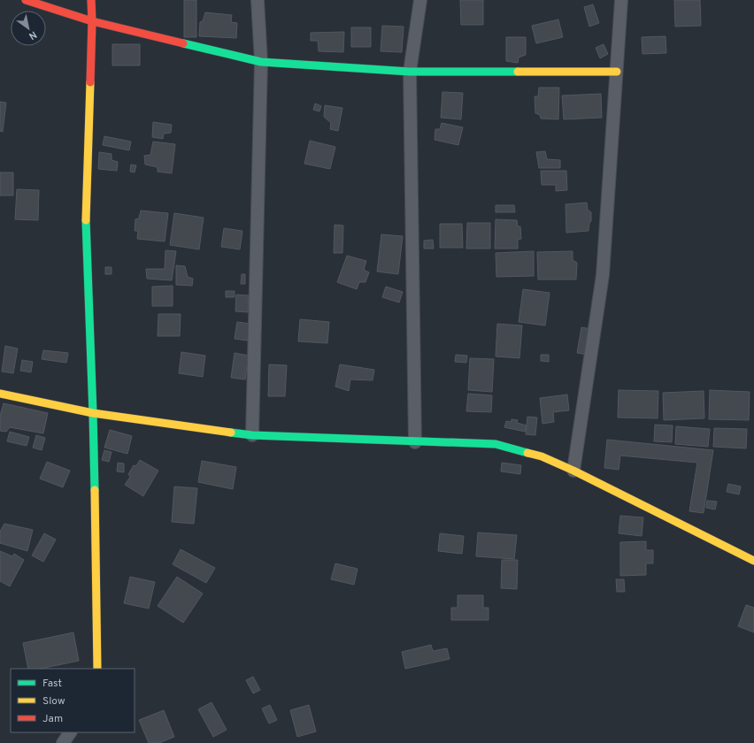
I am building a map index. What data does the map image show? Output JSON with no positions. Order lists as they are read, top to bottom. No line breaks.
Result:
{"legend":["Fast","Slow","Jam"],"north":"bottom right"}
